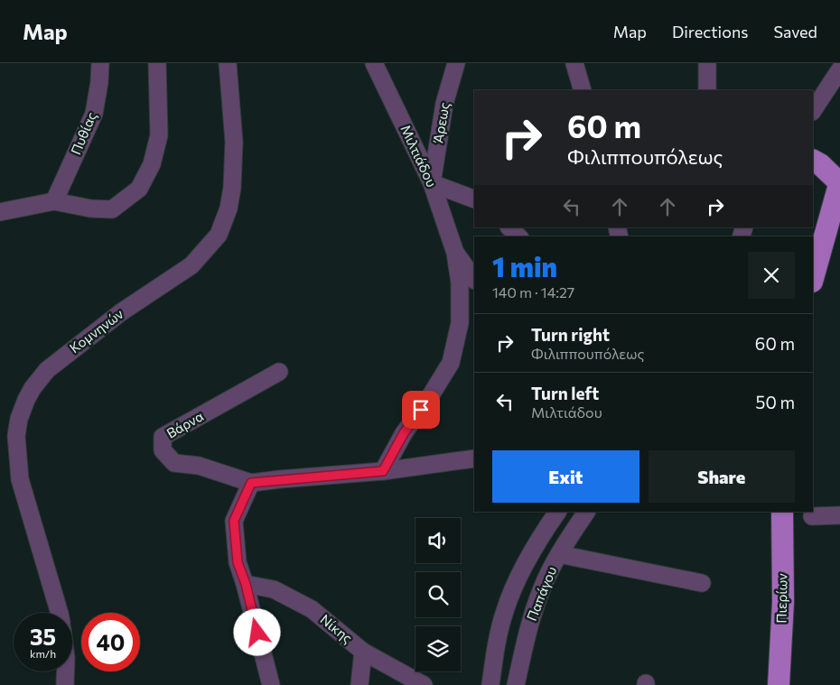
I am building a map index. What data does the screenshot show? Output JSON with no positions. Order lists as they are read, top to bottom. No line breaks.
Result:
{"streets":{"main road":["Πιερίων"],"street":["Άρεως","Πυθίας","Μιλτιάδου","Κομνηνών","Βάρνα","Παπάγου","Νίκης"]},"crossings":[["Άρεως","Μιλτιάδου"]],"page":{"header":"Map","nav":["Map","Directions","Saved"],"turn":["60 m","Φιλιππουπόλεως"],"heading":["1 min","140 m · 14:27"],"list":[{"name":"Turn right","note":"Φιλιππουπόλεως","value":"60 m"},{"name":"Turn left","note":"Μιλτιάδου","value":"50 m"}],"buttons":["Exit","Share"],"speed":"35 km/h","limit":"40"}}
